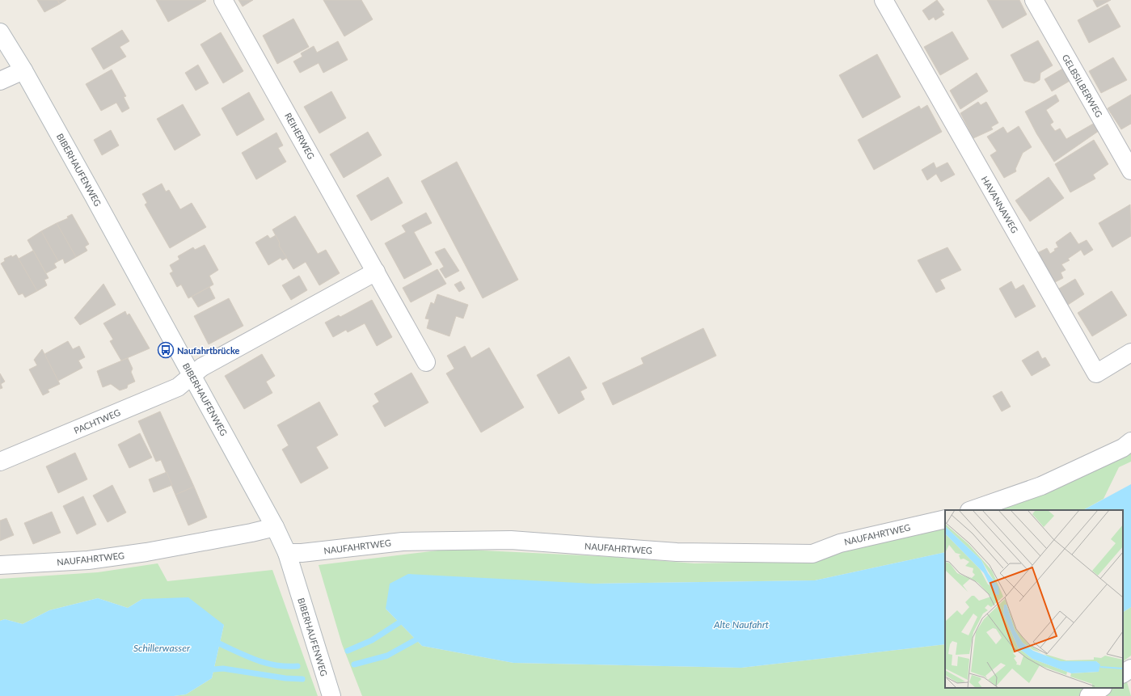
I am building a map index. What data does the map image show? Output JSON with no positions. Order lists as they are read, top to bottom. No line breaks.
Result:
{"streets":{"street":["GELBSILBERWEG","REIHERWEG","BIBERHAUFENWEG","HAVANNAWEG","PACHTWEG","NAUFAHRTWEG"]},"crossings":[["BIBERHAUFENWEG","PACHTWEG"],["BIBERHAUFENWEG","NAUFAHRTWEG"]],"water":["Alte Naufahrt","Schillerwasser"],"places":{"bus stop":["Naufahrtbrücke"]}}
